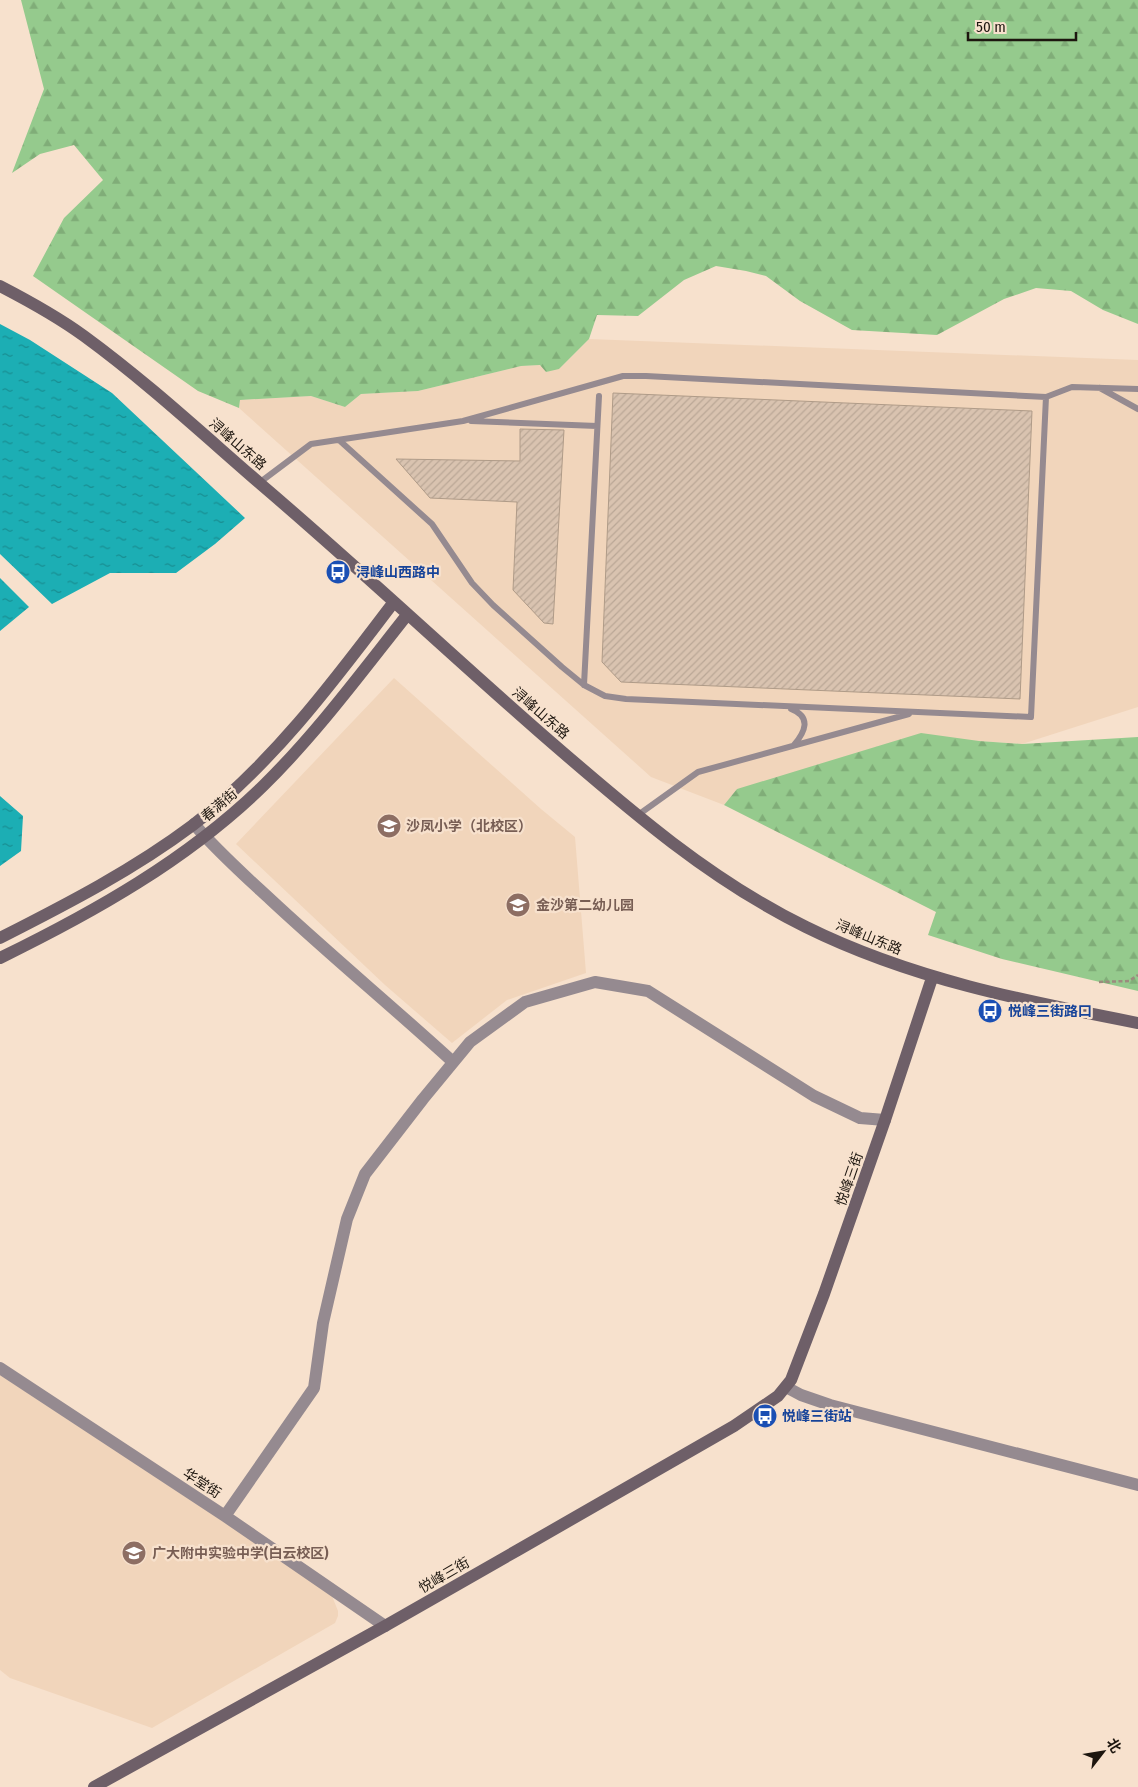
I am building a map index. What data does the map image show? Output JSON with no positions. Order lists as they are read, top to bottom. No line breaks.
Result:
{"streets":{"street":["浔峰山东路","春满街","悦峰三街","华堂街"]},"crossings":[["浔峰山东路","春满街"],["浔峰山东路","悦峰三街"],["悦峰三街","华堂街"]],"places":{"bus stop":["浔峰山西路中","悦峰三街路口","悦峰三街站"],"school or university":["沙凤小学（北校区）","金沙第二幼儿园","广大附中实验中学(白云校区)"]},"scale_bar":"50 m","north":"top right"}
